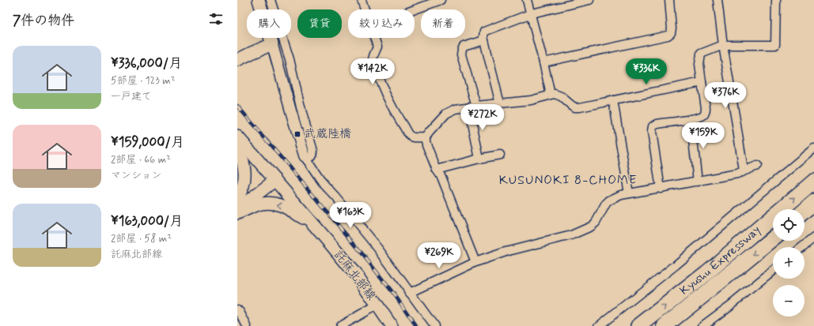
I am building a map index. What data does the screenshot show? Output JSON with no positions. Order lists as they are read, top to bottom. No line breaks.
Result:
{"streets":{"highway":["Kyushu Expressway"],"main road":["託麻北部線"]},"districts":["KUSUNOKI 8-CHOME"],"places":{"transit":["武蔵陸橋"]},"page":{"heading":"7件の物件","chip":["購入","賃貸","絞り込み","新着"],"list":[{"name":"¥336,000/月","note":"5部屋 · 123 m² · 一戸建て"},{"name":"¥159,000/月","note":"2部屋 · 66 m² · マンション"},{"name":"¥163,000/月","note":"2部屋 · 58 m² · 託麻北部線"}],"price":["¥142K","¥336K","¥376K","¥272K","¥159K","¥163K","¥269K"],"map_buttons":["+","−"]}}
